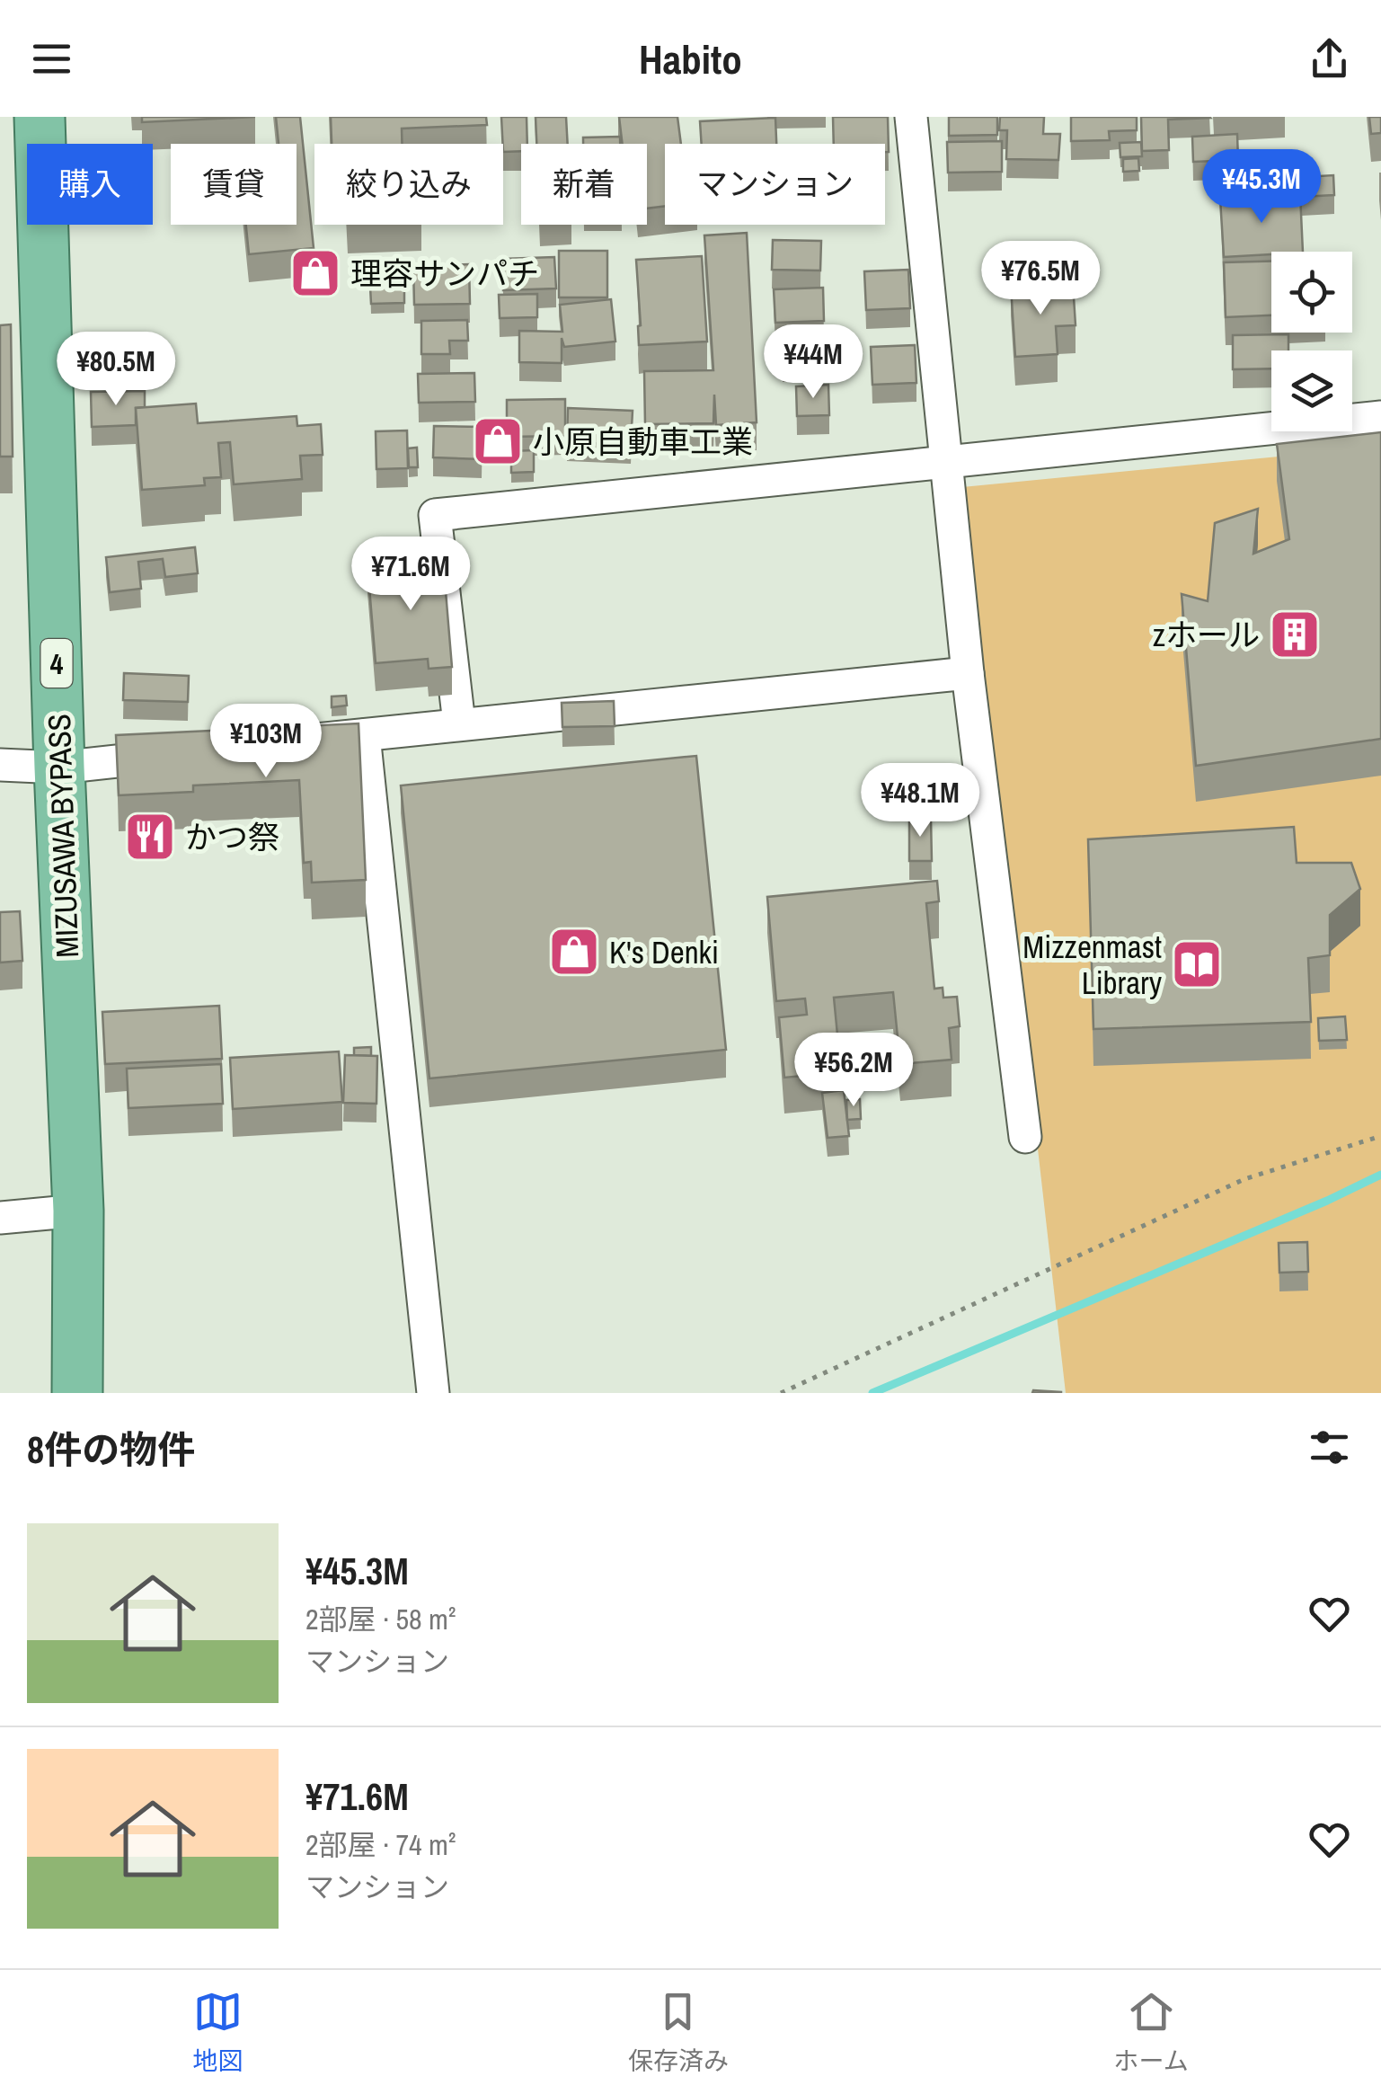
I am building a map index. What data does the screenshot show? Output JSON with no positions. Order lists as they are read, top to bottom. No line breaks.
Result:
{"streets":{"highway":["4","MIZUSAWA BYPASS"]},"places":{"shop":["理容サンパチ","小原自動車工業","K's Denki"],"building":["zホール"],"restaurant":["かつ祭"],"library":["Mizzenmast Library"]},"page":{"header":"Habito","chip":["購入","賃貸","絞り込み","新着","マンション"],"price":["¥45.3M","¥76.5M","¥44M","¥80.5M","¥71.6M","¥103M","¥48.1M","¥56.2M"],"heading":"8件の物件","list":[{"name":"¥45.3M","note":"2部屋 · 58 m² · マンション"},{"name":"¥71.6M","note":"2部屋 · 74 m² · マンション"}],"tabs":["地図","保存済み","ホーム"]}}
